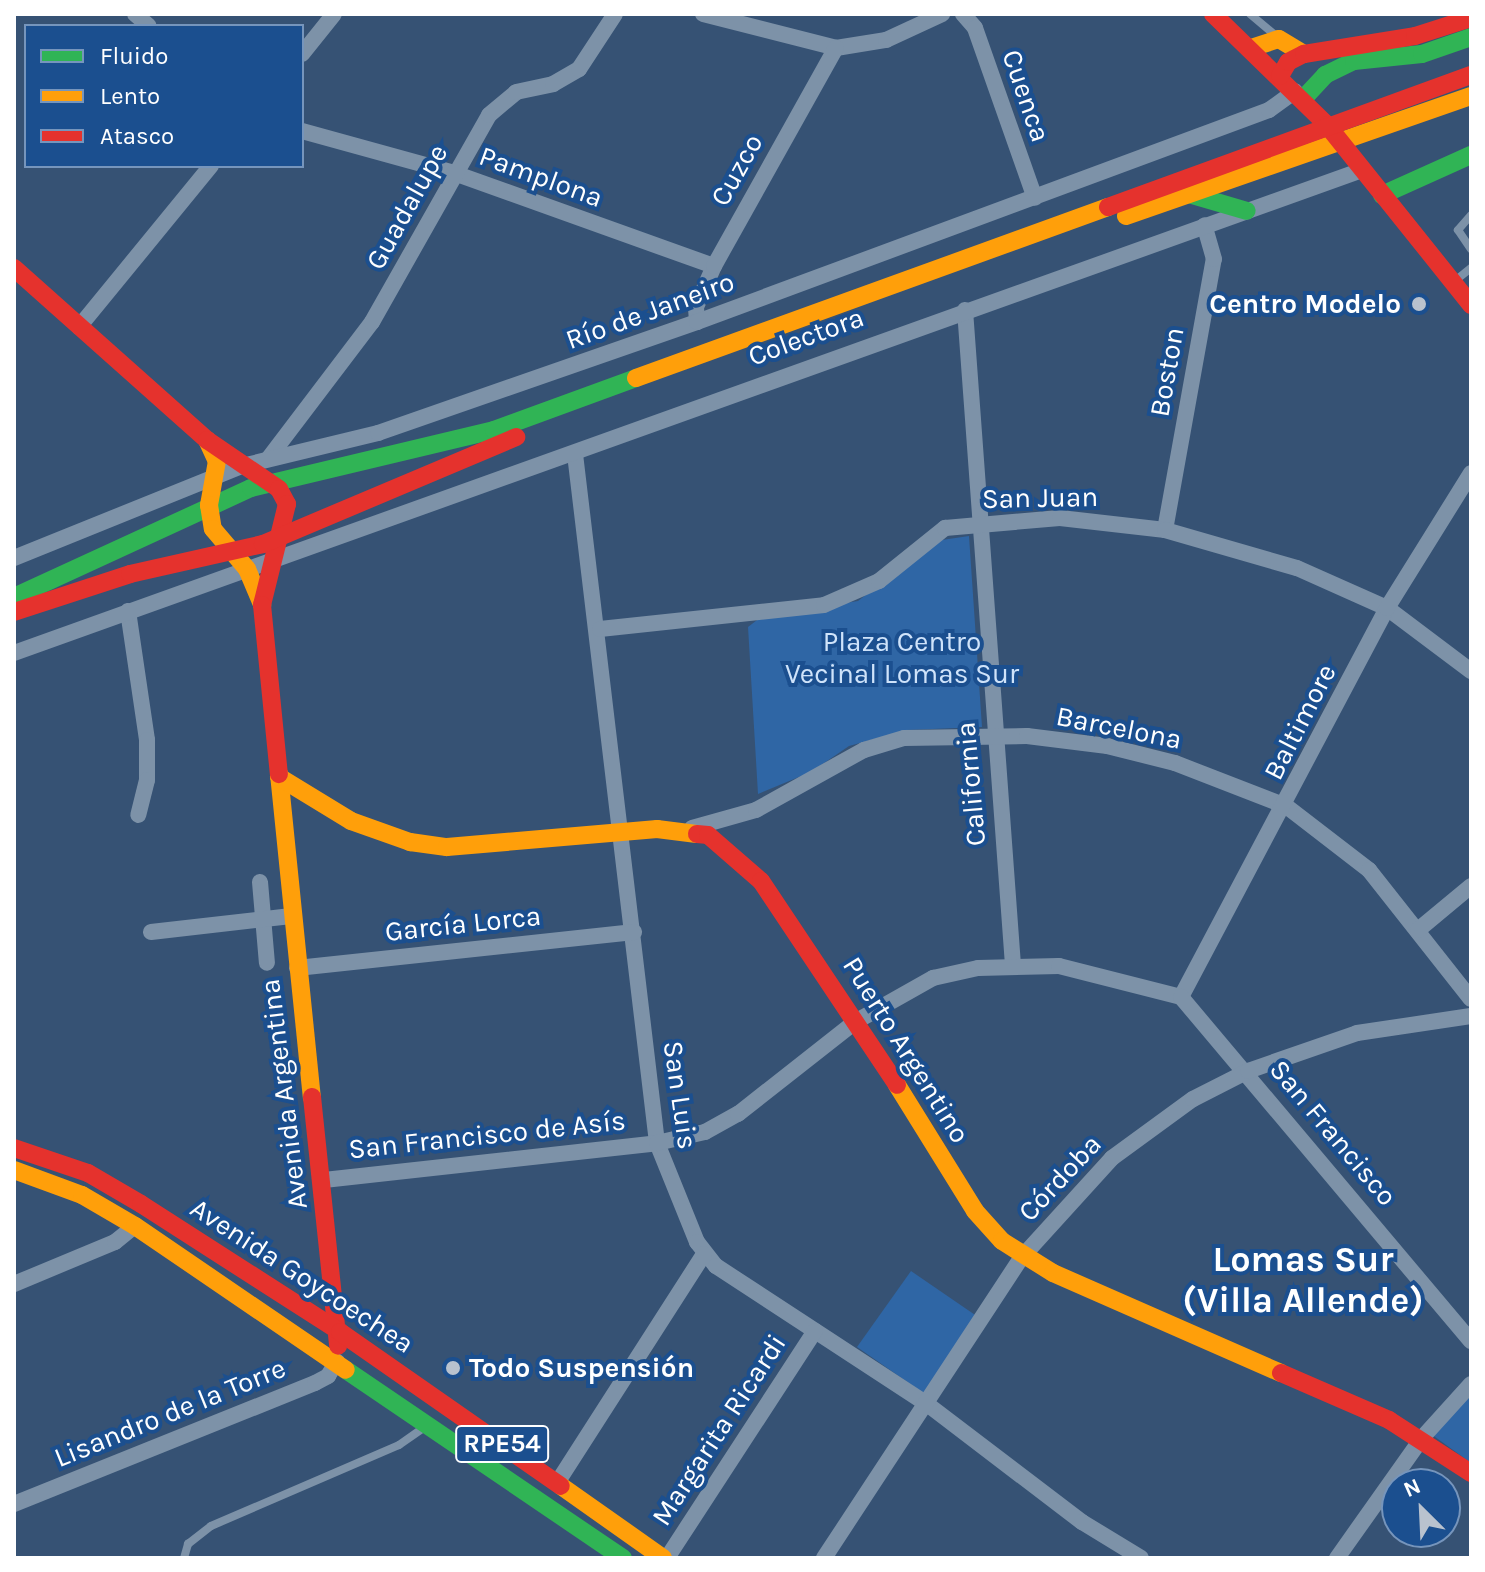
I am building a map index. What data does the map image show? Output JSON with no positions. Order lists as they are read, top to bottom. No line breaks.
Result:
{"streets":{"main road":["Puerto Argentino","Avenida Argentina","Avenida Goycoechea","RPE54"],"street":["Cuenca","Cuzco","Pamplona","Guadalupe","Río de Janeiro","Colectora","Boston","San Juan","Baltimore","Barcelona","California","García Lorca","San Luis","San Francisco","San Francisco de Asís","Córdoba","Lisandro de la Torre","Margarita Ricardi"]},"crossings":[["Cuenca","Río de Janeiro"],["Cuzco","Pamplona"],["Cuzco","Río de Janeiro"],["Pamplona","Guadalupe"],["Guadalupe","Río de Janeiro"],["Colectora","Boston"],["Colectora","California"],["Colectora","Avenida Argentina"],["Colectora","San Luis"],["Boston","San Juan"],["San Juan","Baltimore"],["San Juan","California"],["San Juan","San Luis"],["Baltimore","Barcelona"],["Baltimore","San Francisco"],["Barcelona","California"],["Barcelona","Puerto Argentino"],["García Lorca","Avenida Argentina"],["García Lorca","San Luis"],["Puerto Argentino","Avenida Argentina"],["Puerto Argentino","San Luis"],["Puerto Argentino","Córdoba"],["Avenida Argentina","San Francisco de Asís"],["Avenida Argentina","Avenida Goycoechea"],["Avenida Argentina","Lisandro de la Torre"],["San Luis","San Francisco de Asís"],["San Francisco","Córdoba"],["Avenida Goycoechea","Lisandro de la Torre"],["Avenida Goycoechea","Margarita Ricardi"]],"districts":["Lomas Sur (Villa Allende)"],"parks":["Plaza Centro Vecinal Lomas Sur"],"places":["Centro Modelo","Todo Suspensión"],"legend":["Fluido","Lento","Atasco"],"north":"top left"}
